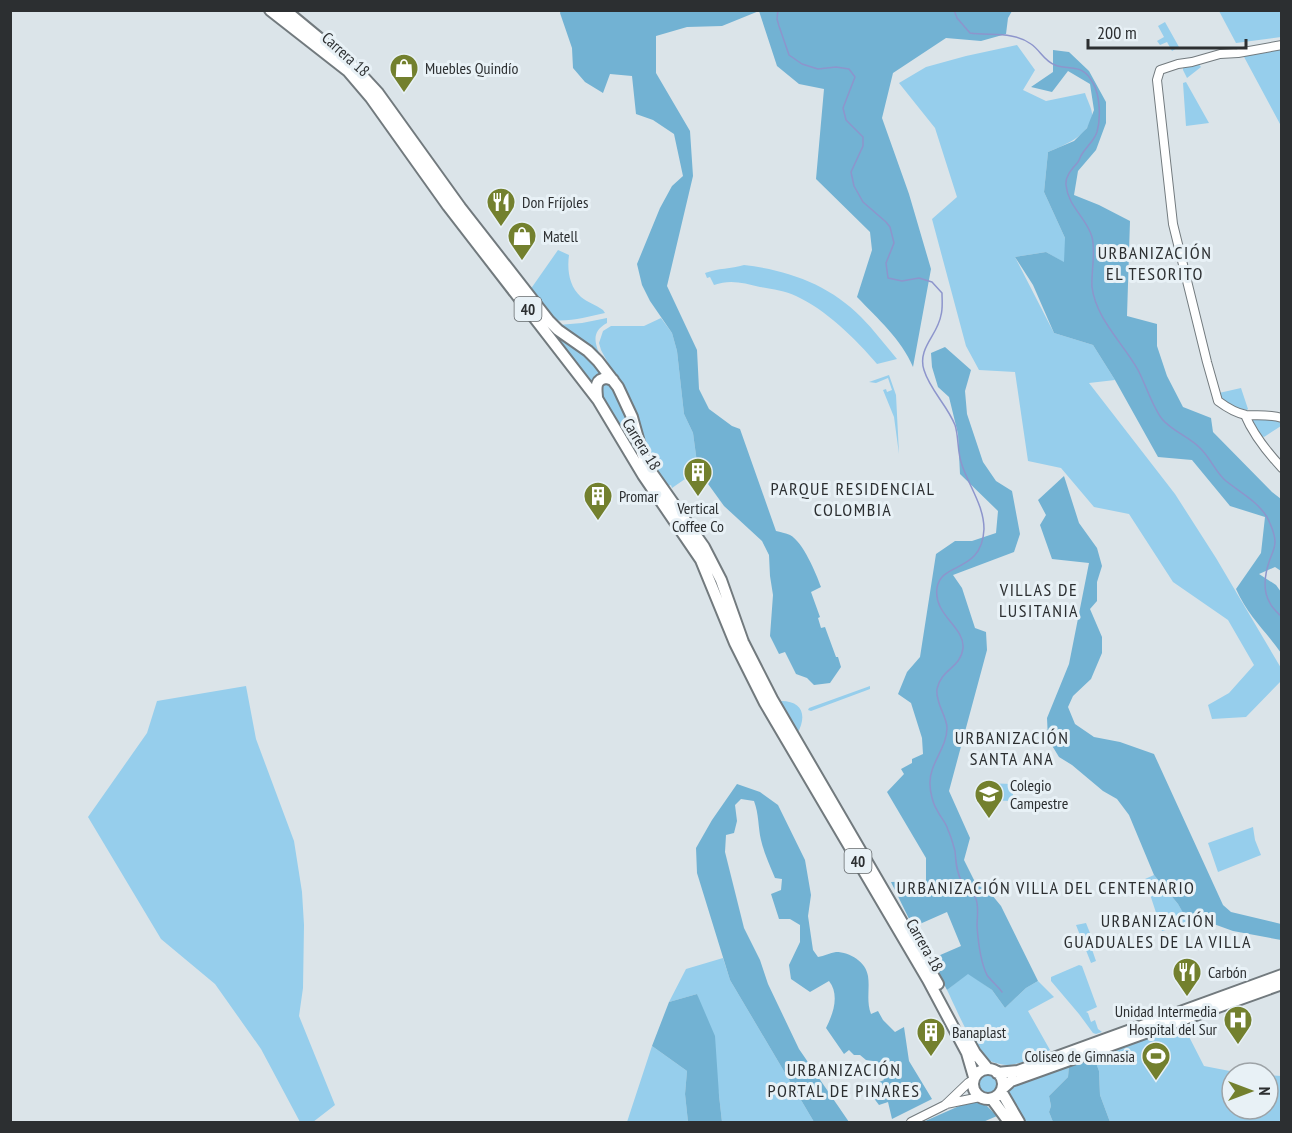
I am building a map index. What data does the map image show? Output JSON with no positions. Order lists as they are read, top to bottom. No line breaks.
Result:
{"streets":{"main road":["Carrera 18","40"]},"crossings":[["Carrera 18","40"]],"districts":["URBANIZACIÓN EL TESORITO","PARQUE RESIDENCIAL COLOMBIA","VILLAS DE LUSITANIA","URBANIZACIÓN SANTA ANA","URBANIZACIÓN VILLA DEL CENTENARIO","URBANIZACIÓN GUADUALES DE LA VILLA","URBANIZACIÓN PORTAL DE PINARES"],"places":{"shop":["Muebles Quindío","Matell"],"restaurant":["Don Fríjoles","Carbón"],"building":["Vertical Coffee Co","Promar","Banaplast"],"school or university":["Colegio Campestre"],"hospital":["Unidad Intermedia Hospital del Sur"],"sports":["Coliseo de Gimnasia"]},"scale_bar":"200 m","north":"right"}
